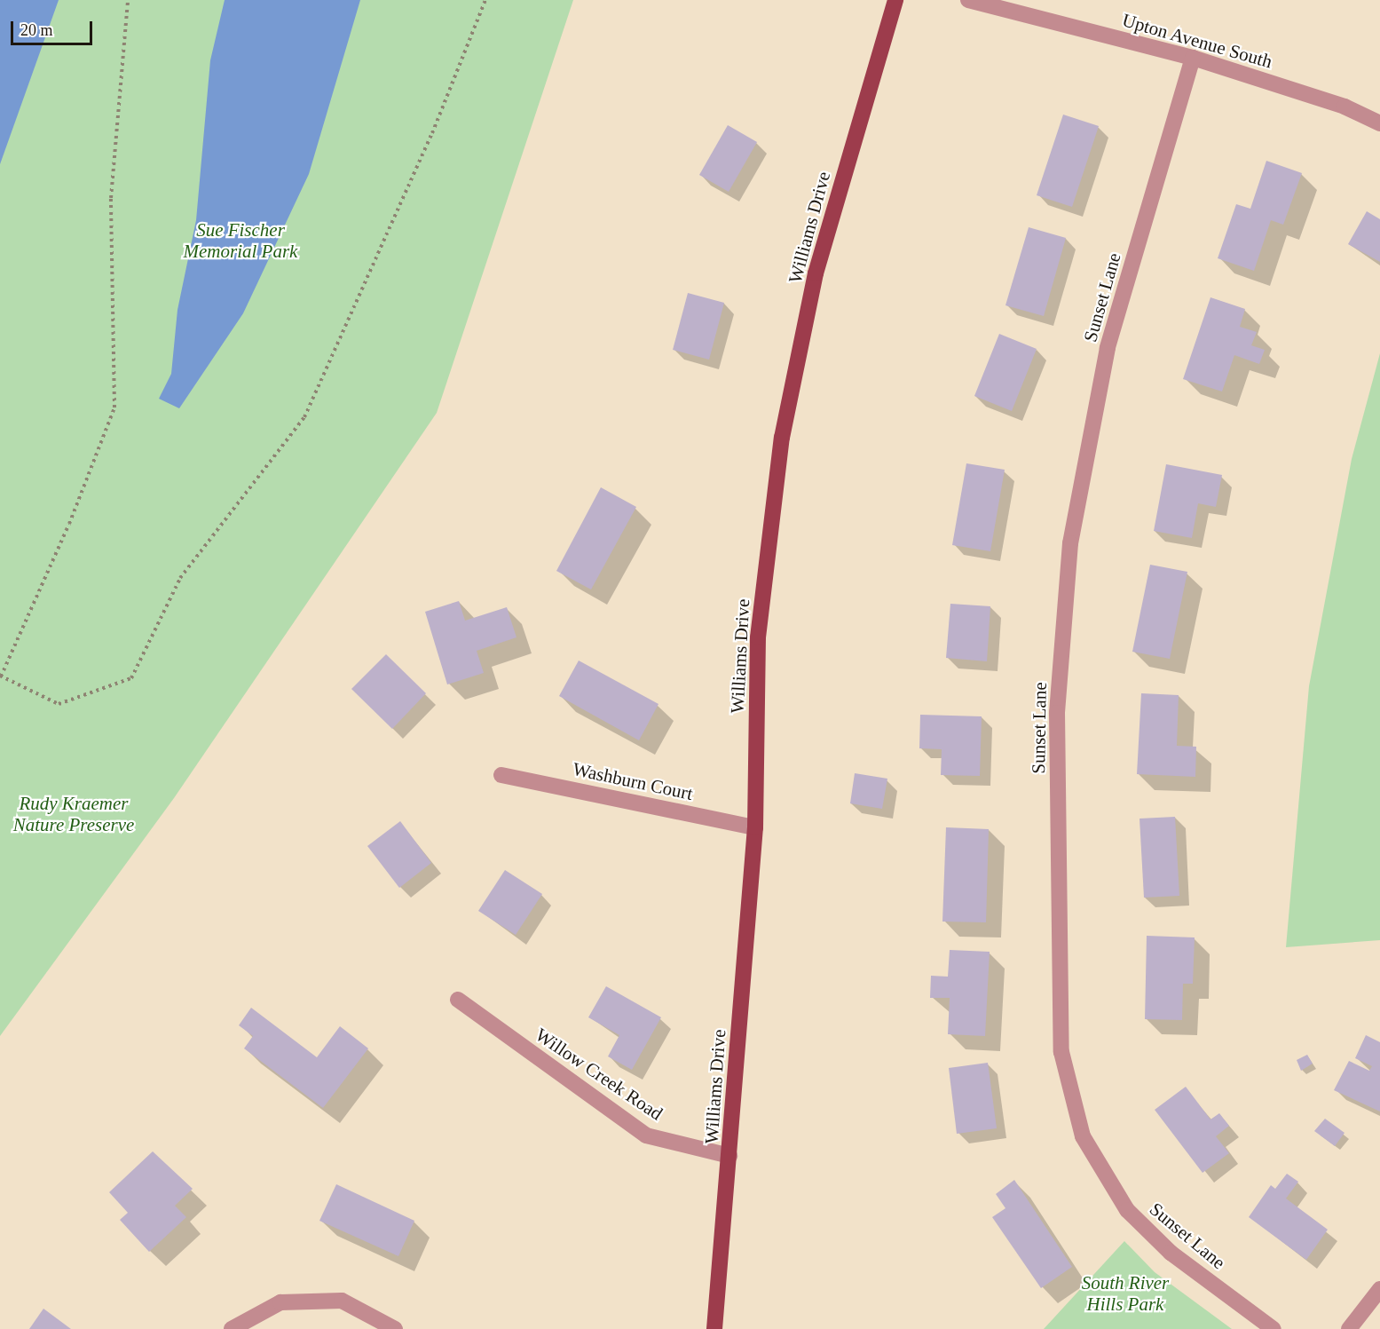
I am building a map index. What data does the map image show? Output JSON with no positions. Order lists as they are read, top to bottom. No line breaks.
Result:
{"streets":{"main road":["Williams Drive"],"street":["Upton Avenue South","Sunset Lane","Washburn Court","Willow Creek Road"]},"crossings":[["Upton Avenue South","Sunset Lane"],["Williams Drive","Washburn Court"],["Williams Drive","Willow Creek Road"]],"parks":["Sue Fischer Memorial Park","Rudy Kraemer Nature Preserve","South River Hills Park"],"scale_bar":"20 m"}
